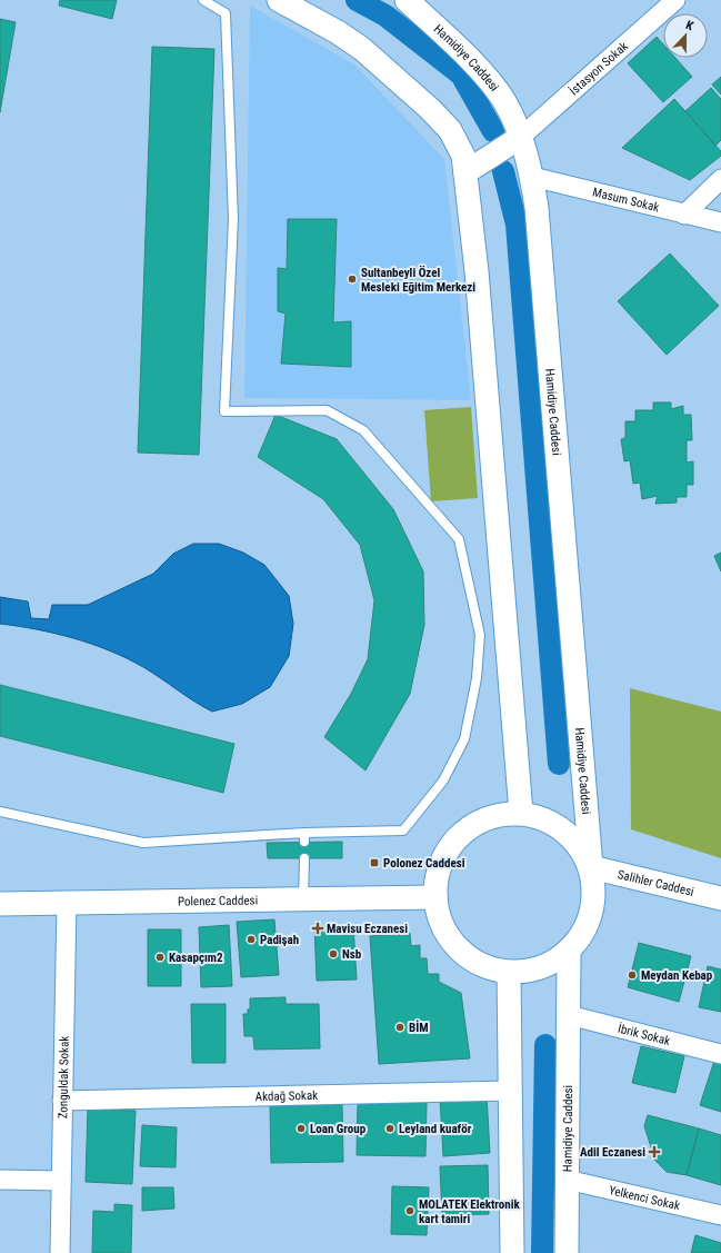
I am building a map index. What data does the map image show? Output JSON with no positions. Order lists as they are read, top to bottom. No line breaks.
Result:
{"streets":{"street":["Hamidiye Caddesi","İstasyon Sokak","Masum Sokak","Salihler Caddesi","Polenez Caddesi","İbrik Sokak","Zonguldak Sokak","Akdağ Sokak","Yelkenci Sokak"]},"crossings":[["Hamidiye Caddesi","İstasyon Sokak"],["Hamidiye Caddesi","Masum Sokak"],["Hamidiye Caddesi","Salihler Caddesi"],["Hamidiye Caddesi","İbrik Sokak"],["Hamidiye Caddesi","Yelkenci Sokak"],["Polenez Caddesi","Zonguldak Sokak"],["Zonguldak Sokak","Akdağ Sokak"]],"places":{"other":["Sultanbeyli Özel Mesleki Eğitim Merkezi","Padişah","Nsb","Kasapçım2","Meydan Kebap","BİM","Loan Group","Leyland kuaför","MOLATEK Elektronik kart tamiri"],"transit":["Polonez Caddesi"],"health":["Mavisu Eczanesi","Adil Eczanesi"]},"north":"top"}
